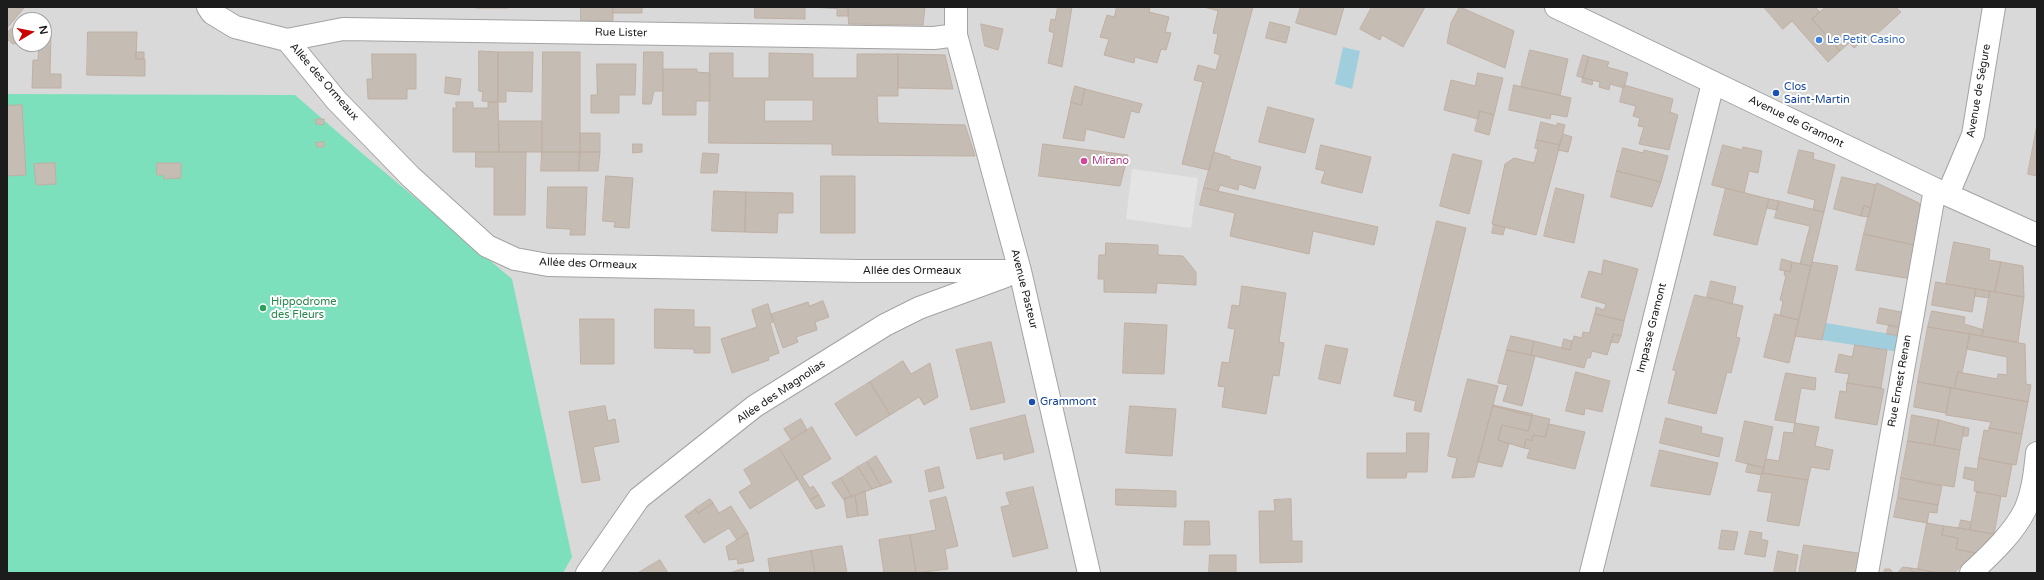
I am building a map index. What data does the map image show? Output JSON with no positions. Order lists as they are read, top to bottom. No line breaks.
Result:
{"streets":{"street":["Rue Lister","Allée des Ormeaux","Avenue de Ségure","Avenue de Gramont","Avenue Pasteur","Impasse Gramont","Rue Ernest Renan","Allée des Magnolias"]},"crossings":[["Rue Lister","Allée des Ormeaux"],["Rue Lister","Avenue Pasteur"],["Allée des Ormeaux","Avenue Pasteur"],["Allée des Ormeaux","Allée des Magnolias"],["Avenue de Ségure","Avenue de Gramont"],["Avenue de Ségure","Rue Ernest Renan"],["Avenue de Gramont","Impasse Gramont"],["Avenue de Gramont","Rue Ernest Renan"],["Avenue Pasteur","Allée des Magnolias"]],"places":["Le Petit Casino","Clos Saint-Martin","Mirano","Hippodrome des Fleurs","Grammont"],"north":"right"}
